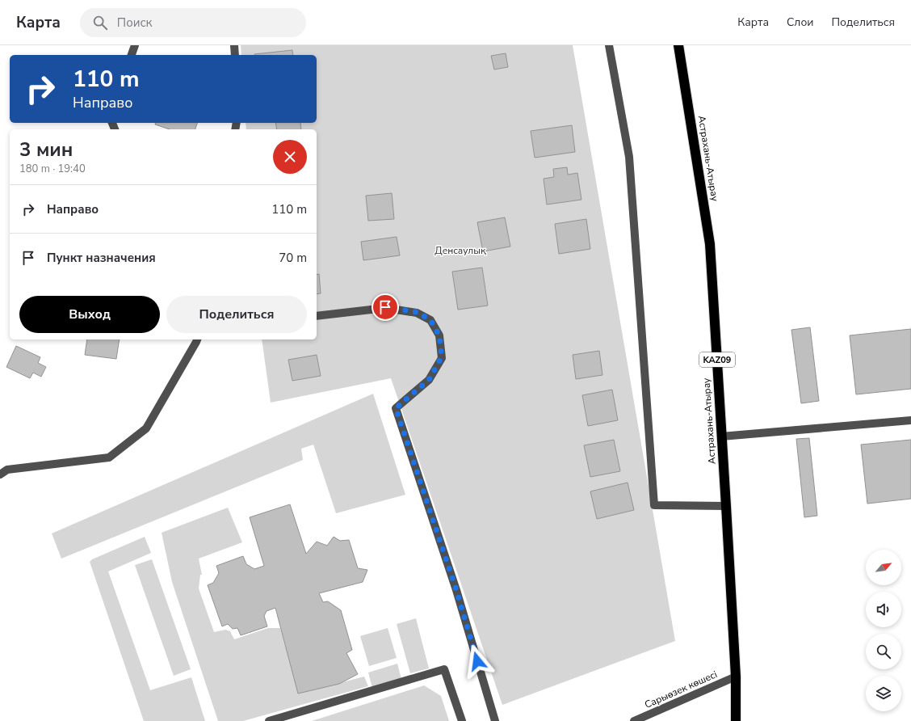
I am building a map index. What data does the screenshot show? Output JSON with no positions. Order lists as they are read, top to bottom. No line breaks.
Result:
{"streets":{"highway":["Астрахань-Атырау","KAZ09"],"street":["Сарыөзек көшесі"]},"crossings":[["Астрахань-Атырау","Сарыөзек көшесі"]],"parks":["Денсаулық"],"north":"top right","page":{"header":"Карта","search":"Поиск","nav":["Карта","Слои","Поделиться"],"turn":["110 m","Направо"],"heading":["3 мин","180 m · 19:40"],"list":[{"name":"Направо","value":"110 m"},{"name":"Пункт назначения","value":"70 m"}],"buttons":["Выход","Поделиться"]}}
